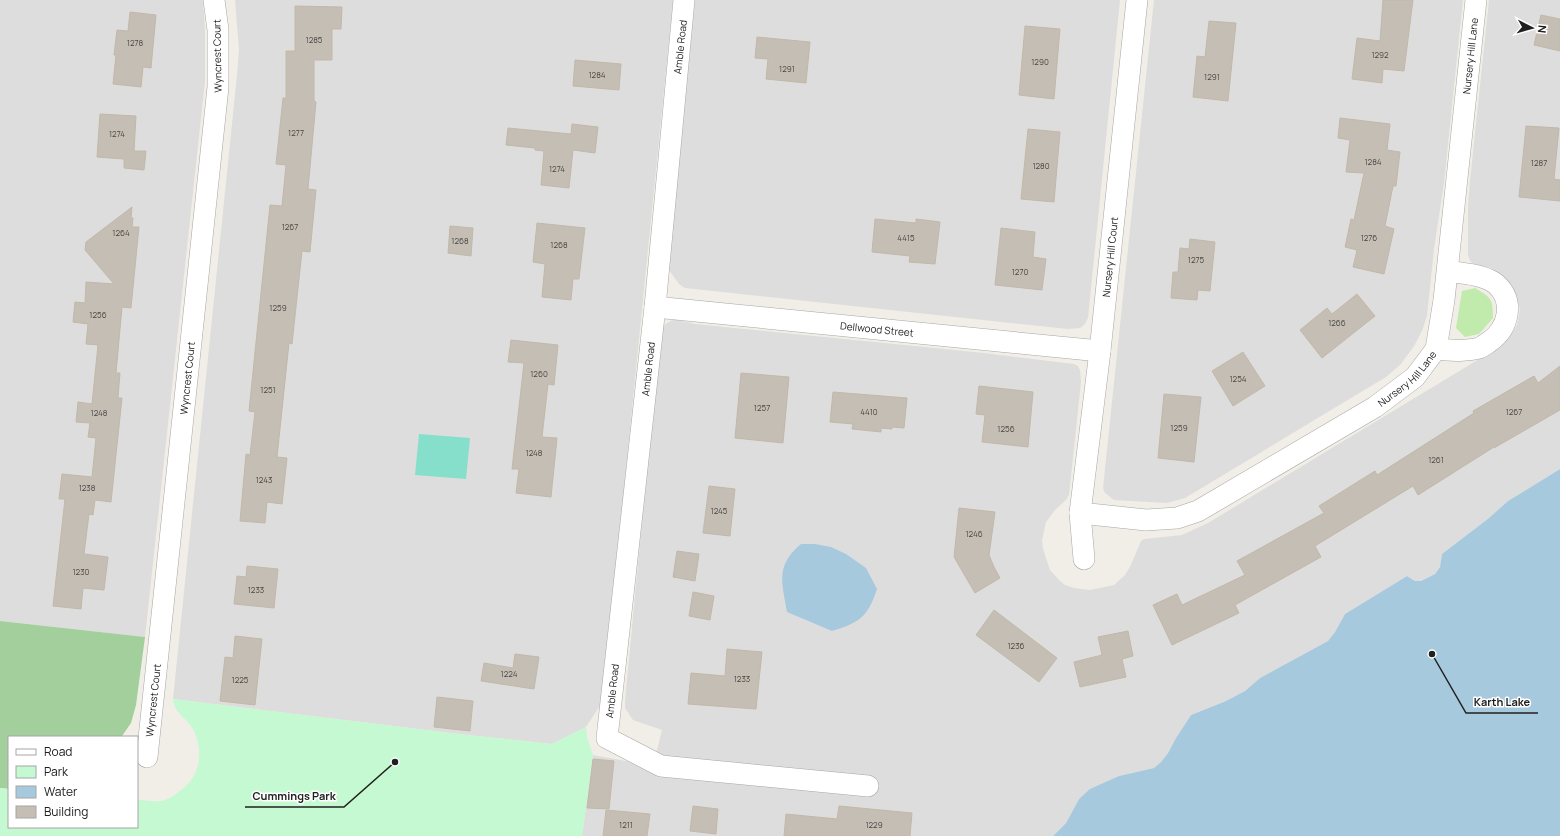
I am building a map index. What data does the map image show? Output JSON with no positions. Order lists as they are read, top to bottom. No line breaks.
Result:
{"streets":{"street":["Amble Road","Wyncrest Court","Nursery Hill Lane","Nursery Hill Court","Dellwood Street"]},"crossings":[["Amble Road","Dellwood Street"],["Nursery Hill Lane","Nursery Hill Court"],["Nursery Hill Court","Dellwood Street"]],"places":["Karth Lake","Cummings Park"],"house_numbers":["1285","1278","1292","1290","1291","1284","1291","1277","1274","1284","1287","1280","1274","1267","1264","4415","1276","1268","1268","1275","1270","1259","1256","1266","1260","1254","1251","1257","4410","1267","1248","1259","1256","1248","1261","1243","1238","1245","1246","1230","1233","1236","1224","1233","1225","1211","1229"],"legend":["Road","Park","Water","Building"],"north":"right"}
